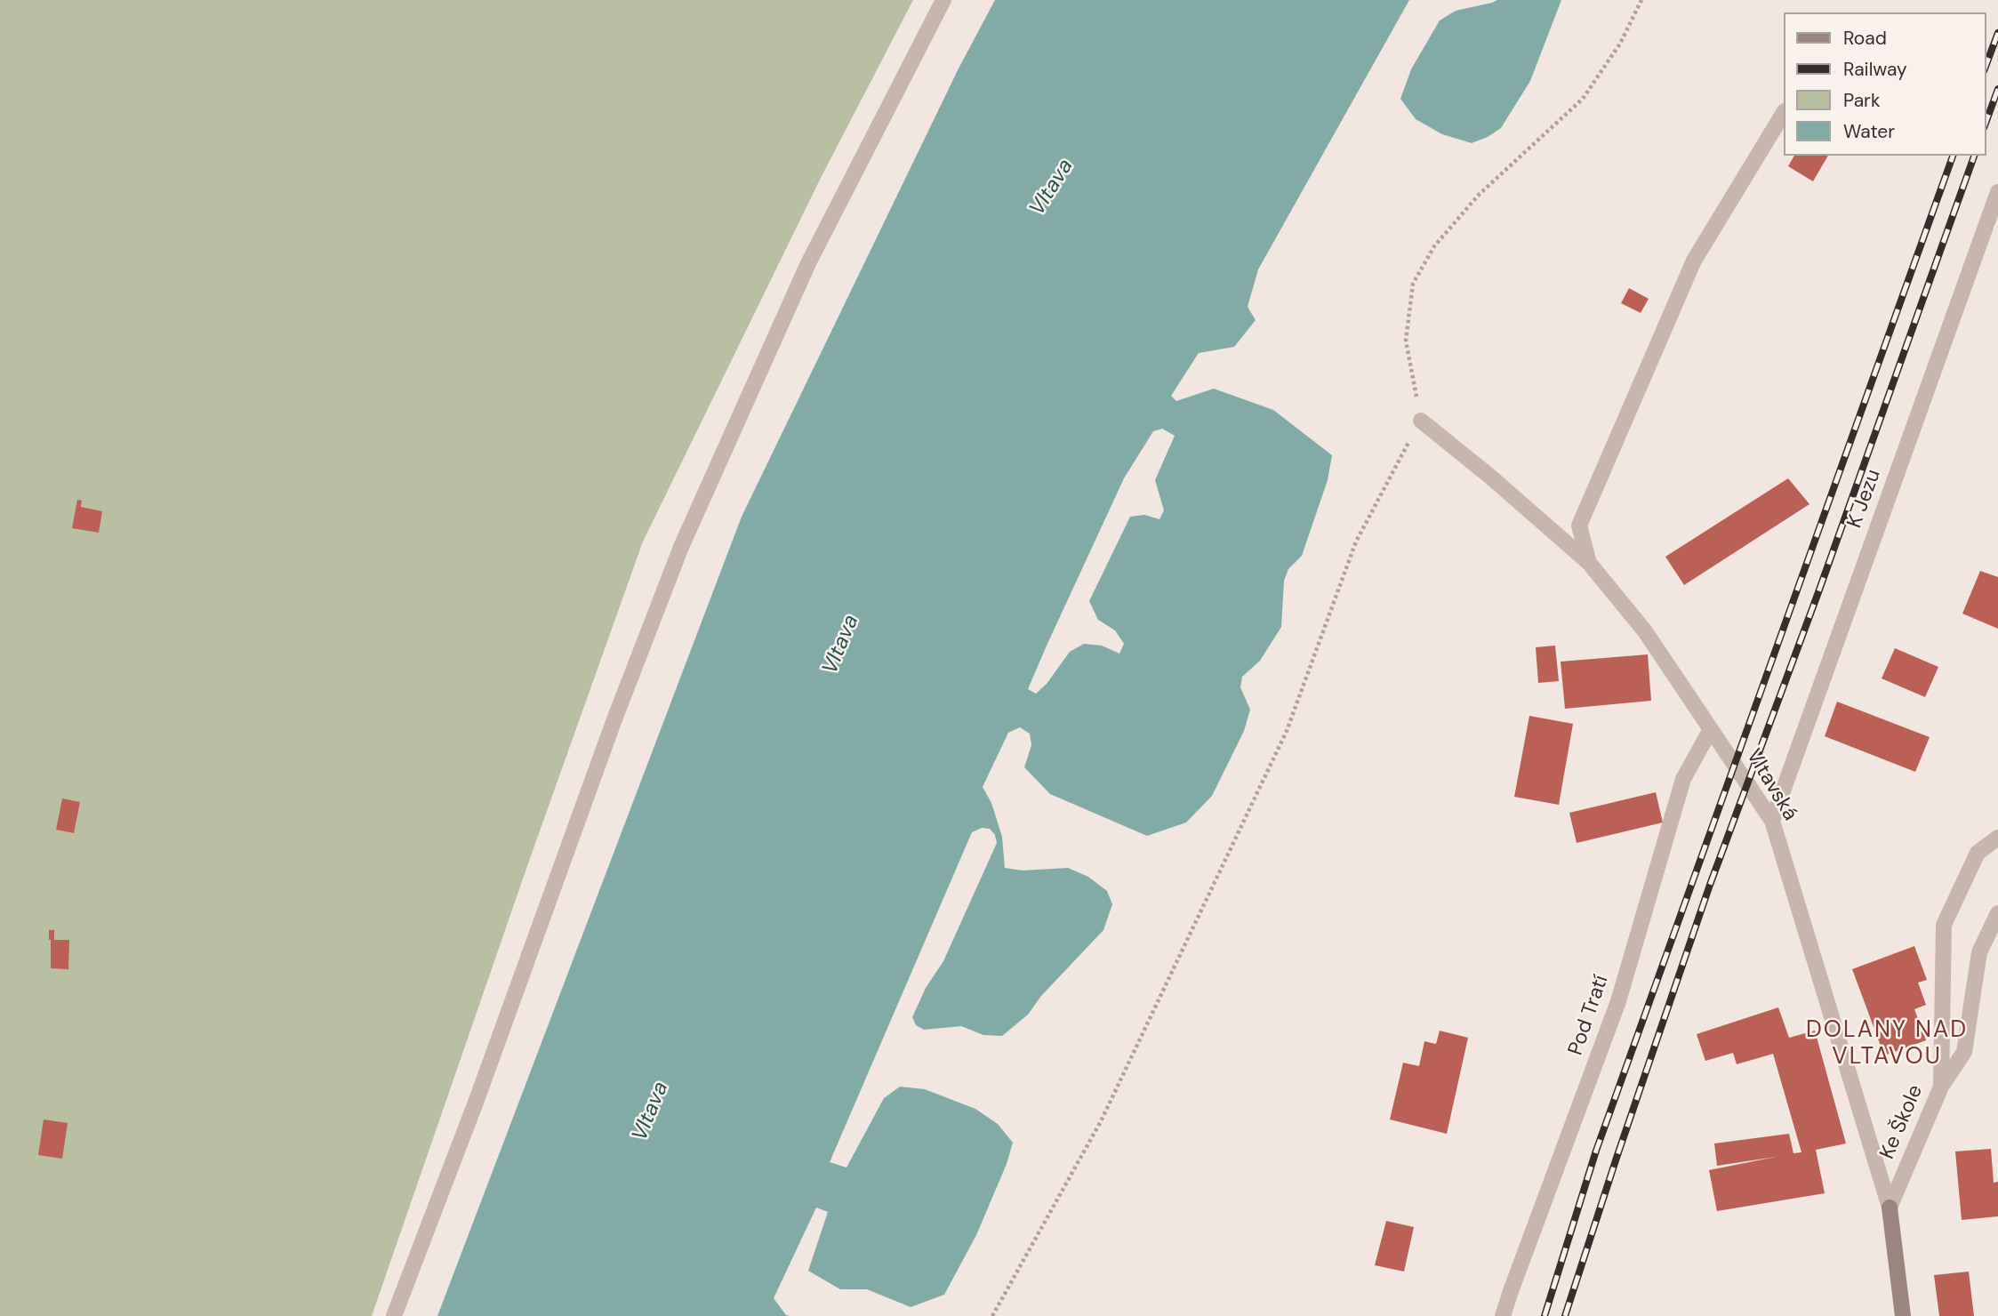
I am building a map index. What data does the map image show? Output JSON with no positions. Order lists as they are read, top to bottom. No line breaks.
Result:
{"streets":{"street":["K Jezu","Vltavská","Pod Tratí","Ke Škole"]},"crossings":[["K Jezu","Vltavská"],["Vltavská","Pod Tratí"],["Vltavská","Ke Škole"]],"districts":["DOLANY NAD VLTAVOU"],"water":["Vltava"],"legend":["Road","Railway","Park","Water"]}
